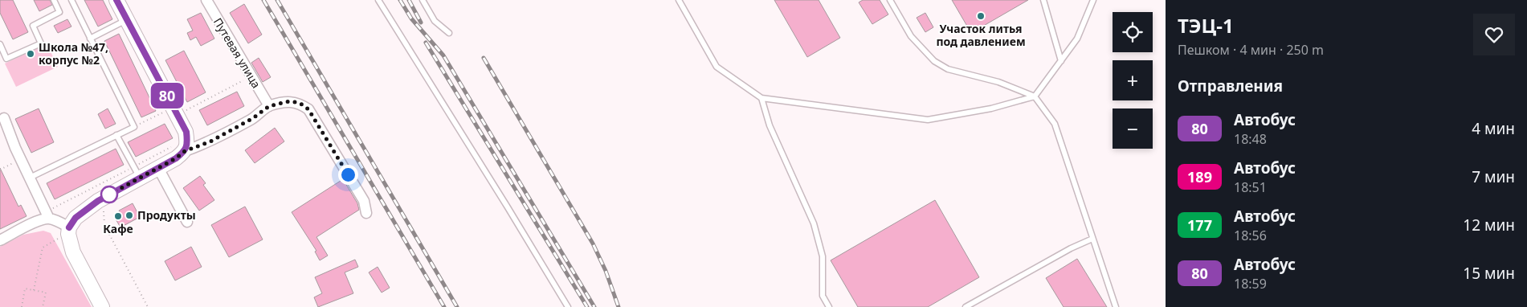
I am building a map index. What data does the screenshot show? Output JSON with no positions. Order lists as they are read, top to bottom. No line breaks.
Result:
{"streets":{"street":["Путевая улица"]},"places":["Участок литья под давлением","Школа №47, корпус №2","Продукты","Кафе"],"lines":["bus line 80"],"page":{"on_map":"80","heading":[["ТЭЦ-1","Пешком · 4 мин · 250 m"],"Отправления"],"map_buttons":["+","−"],"list":[{"mark":"80","name":"Автобус","note":"18:48","value":"4 мин"},{"mark":"189","name":"Автобус","note":"18:51","value":"7 мин"},{"mark":"177","name":"Автобус","note":"18:56","value":"12 мин"},{"mark":"80","name":"Автобус","note":"18:59","value":"15 мин"}]}}
